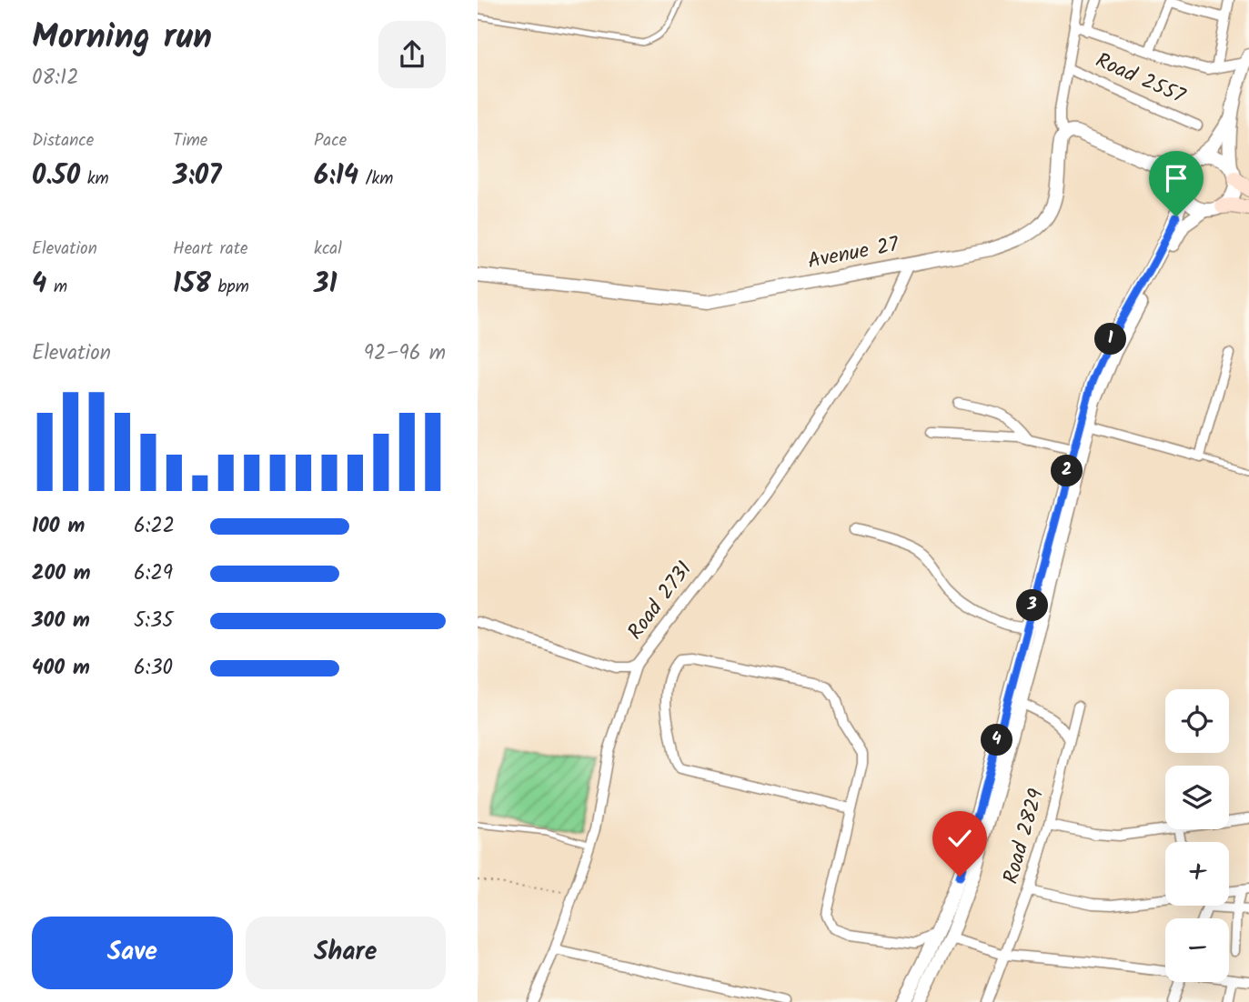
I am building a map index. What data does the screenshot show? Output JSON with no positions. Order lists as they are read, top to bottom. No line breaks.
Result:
{"streets":{"street":["Road 2557","Avenue 27","Road 2731","Road 2829"]},"crossings":[["Avenue 27","Road 2731"]],"page":{"heading":["Morning run","08:12"],"stats":[["Distance","0.50 km"],["Time","3:07"],["Pace","6:14 /km"],["Elevation","4 m"],["Heart rate","158 bpm"],["kcal","31"]],"pins":["1","2","3","4"],"chart":["Elevation","92–96 m"],"list":[{"name":"100 m","note":"6:22"},{"name":"200 m","note":"6:29"},{"name":"300 m","note":"5:35"},{"name":"400 m","note":"6:30"}],"map_buttons":["+","−"],"buttons":["Save","Share"]}}
